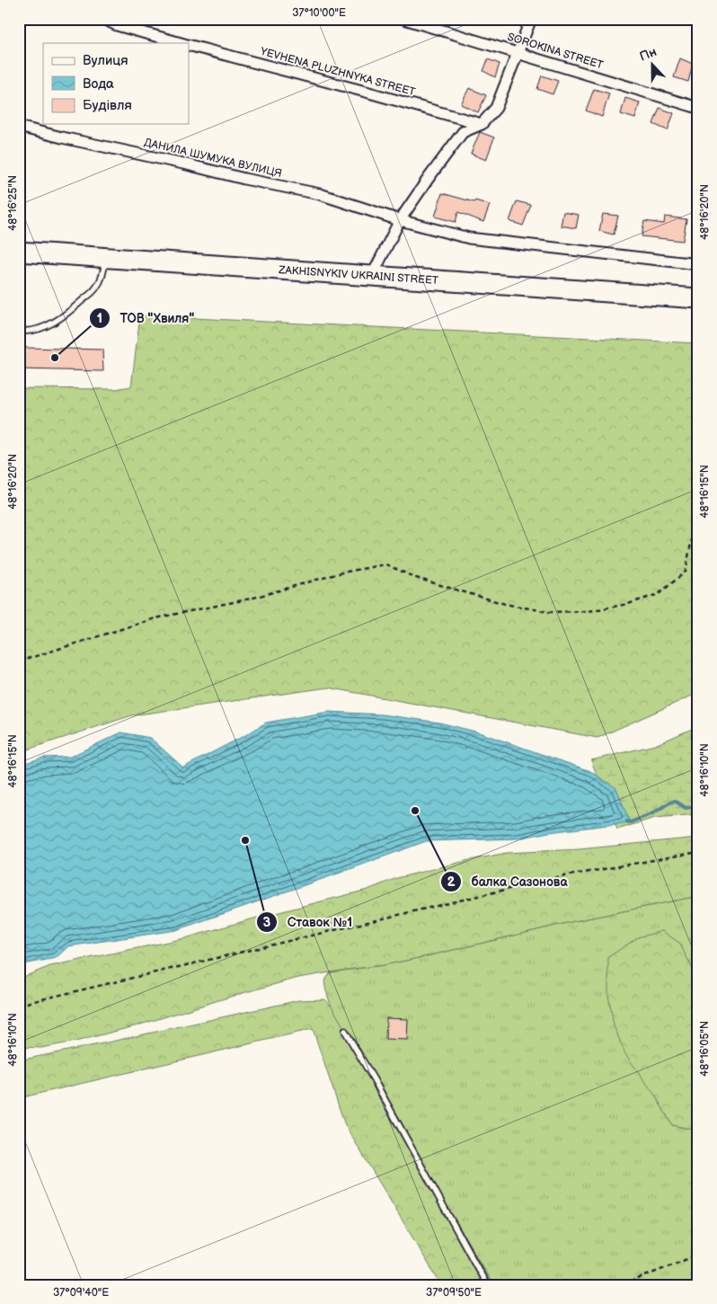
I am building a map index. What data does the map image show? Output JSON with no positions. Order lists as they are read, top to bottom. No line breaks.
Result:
{"streets":{"highway":["ZAKHISNYKIV UKRAINI STREET"],"street":["SOROKINA STREET","YEVHENA PLUZHNYKA STREET","ДАНИЛА ШУМУКА ВУЛИЦЯ"]},"places":["ТОВ \"Хвиля\"","балка Сазонова","Ставок №1"],"legend":["Вулиця","Вода","Будівля"],"north":"top","coordinates":["37°10'00\"E","48°16'25\"N","48°16'20\"N","48°16'15\"N","48°16'10\"N","48°16'05\"N","37°09'40\"E","37°09'50\"E"]}
